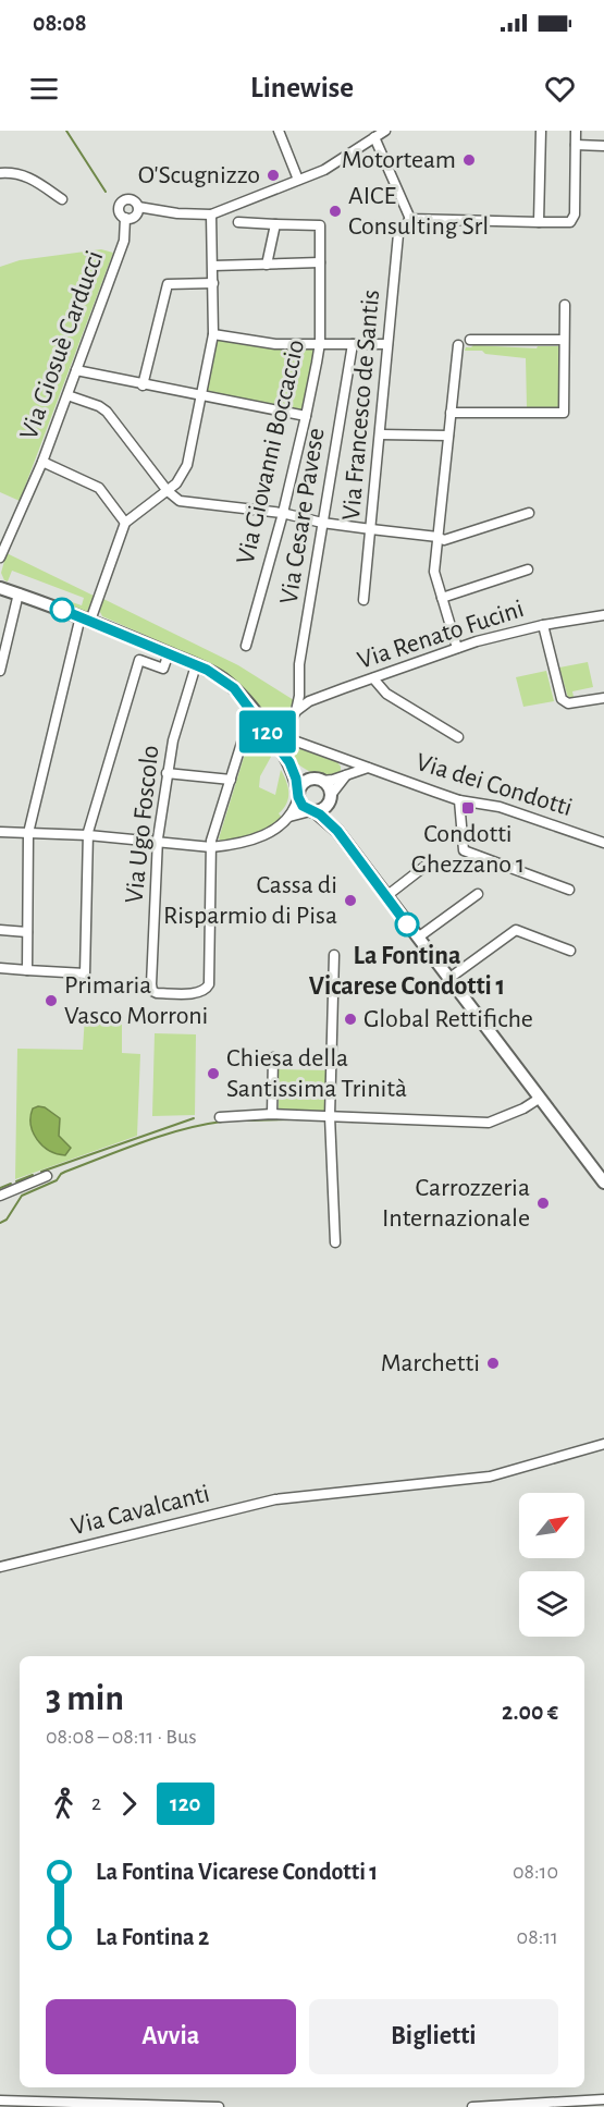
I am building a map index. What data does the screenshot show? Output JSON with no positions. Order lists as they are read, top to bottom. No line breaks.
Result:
{"streets":{"street":["Via Giosuè Carducci","Via Francesco de Santis","Via Giovanni Boccaccio","Via Cesare Pavese","Via Renato Fucini","Via dei Condotti","Via Ugo Foscolo","Via Cavalcanti"]},"crossings":[["Via Cesare Pavese","Via Renato Fucini"],["Via Cesare Pavese","Via dei Condotti"],["Via Renato Fucini","Via dei Condotti"]],"places":{"other":["Motorteam","O'Scugnizzo","AICE Consulting Srl","Cassa di Risparmio di Pisa","La Fontina Vicarese Condotti 1","Primaria Vasco Morroni","Global Rettifiche","Chiesa della Santissima Trinità","Carrozzeria Internazionale","Marchetti"],"transit":["Condotti Ghezzano 1"]},"lines":["bus line 120"],"north":"top right","page":{"status":"08:08","header":"Linewise","on_map":"120","heading":["3 min","08:08 – 08:11 · Bus","2.00 €"],"legs":["2","120"],"list":[{"name":"La Fontina Vicarese Condotti 1","value":"08:10"},{"name":"La Fontina 2","value":"08:11"}],"buttons":["Avvia","Biglietti"]}}
